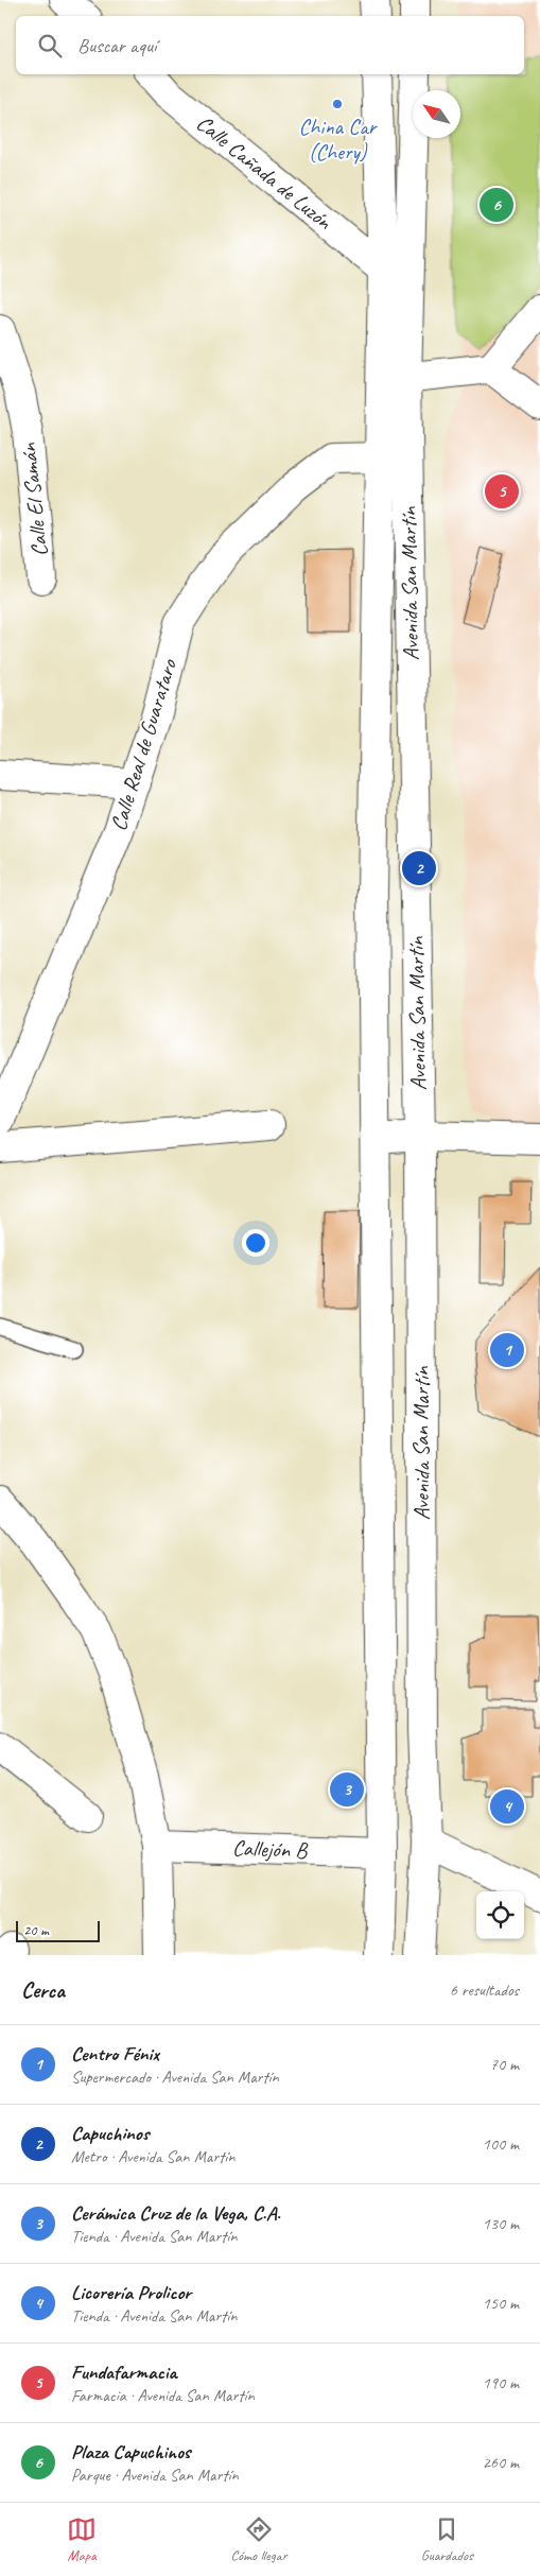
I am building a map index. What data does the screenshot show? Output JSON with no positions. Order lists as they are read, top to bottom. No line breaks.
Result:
{"streets":{"main road":["Calle Cañada de Luzón","Calle El Samán","Avenida San Martín","Calle Real de Guarataro","Callejón B"]},"crossings":[["Calle Cañada de Luzón","Avenida San Martín"],["Avenida San Martín","Calle Real de Guarataro"],["Avenida San Martín","Callejón B"]],"places":["China Car (Chery)"],"scale_bar":"20 m","north":"top left","page":{"search":"Buscar aquí","pins":["6","5","2","1","3","4"],"scale":"20 m","heading":["Cerca","6 resultados"],"list":[{"mark":"1","name":"Centro Fénix","note":"Supermercado · Avenida San Martín","value":"70 m"},{"mark":"2","name":"Capuchinos","note":"Metro · Avenida San Martín","value":"100 m"},{"mark":"3","name":"Cerámica Cruz de la Vega, C.A.","note":"Tienda · Avenida San Martín","value":"130 m"},{"mark":"4","name":"Licorería Prolicor","note":"Tienda · Avenida San Martín","value":"150 m"},{"mark":"5","name":"Fundafarmacia","note":"Farmacia · Avenida San Martín","value":"190 m"},{"mark":"6","name":"Plaza Capuchinos","note":"Parque · Avenida San Martín","value":"260 m"}],"nav":["Mapa","Cómo llegar","Guardados"]}}
